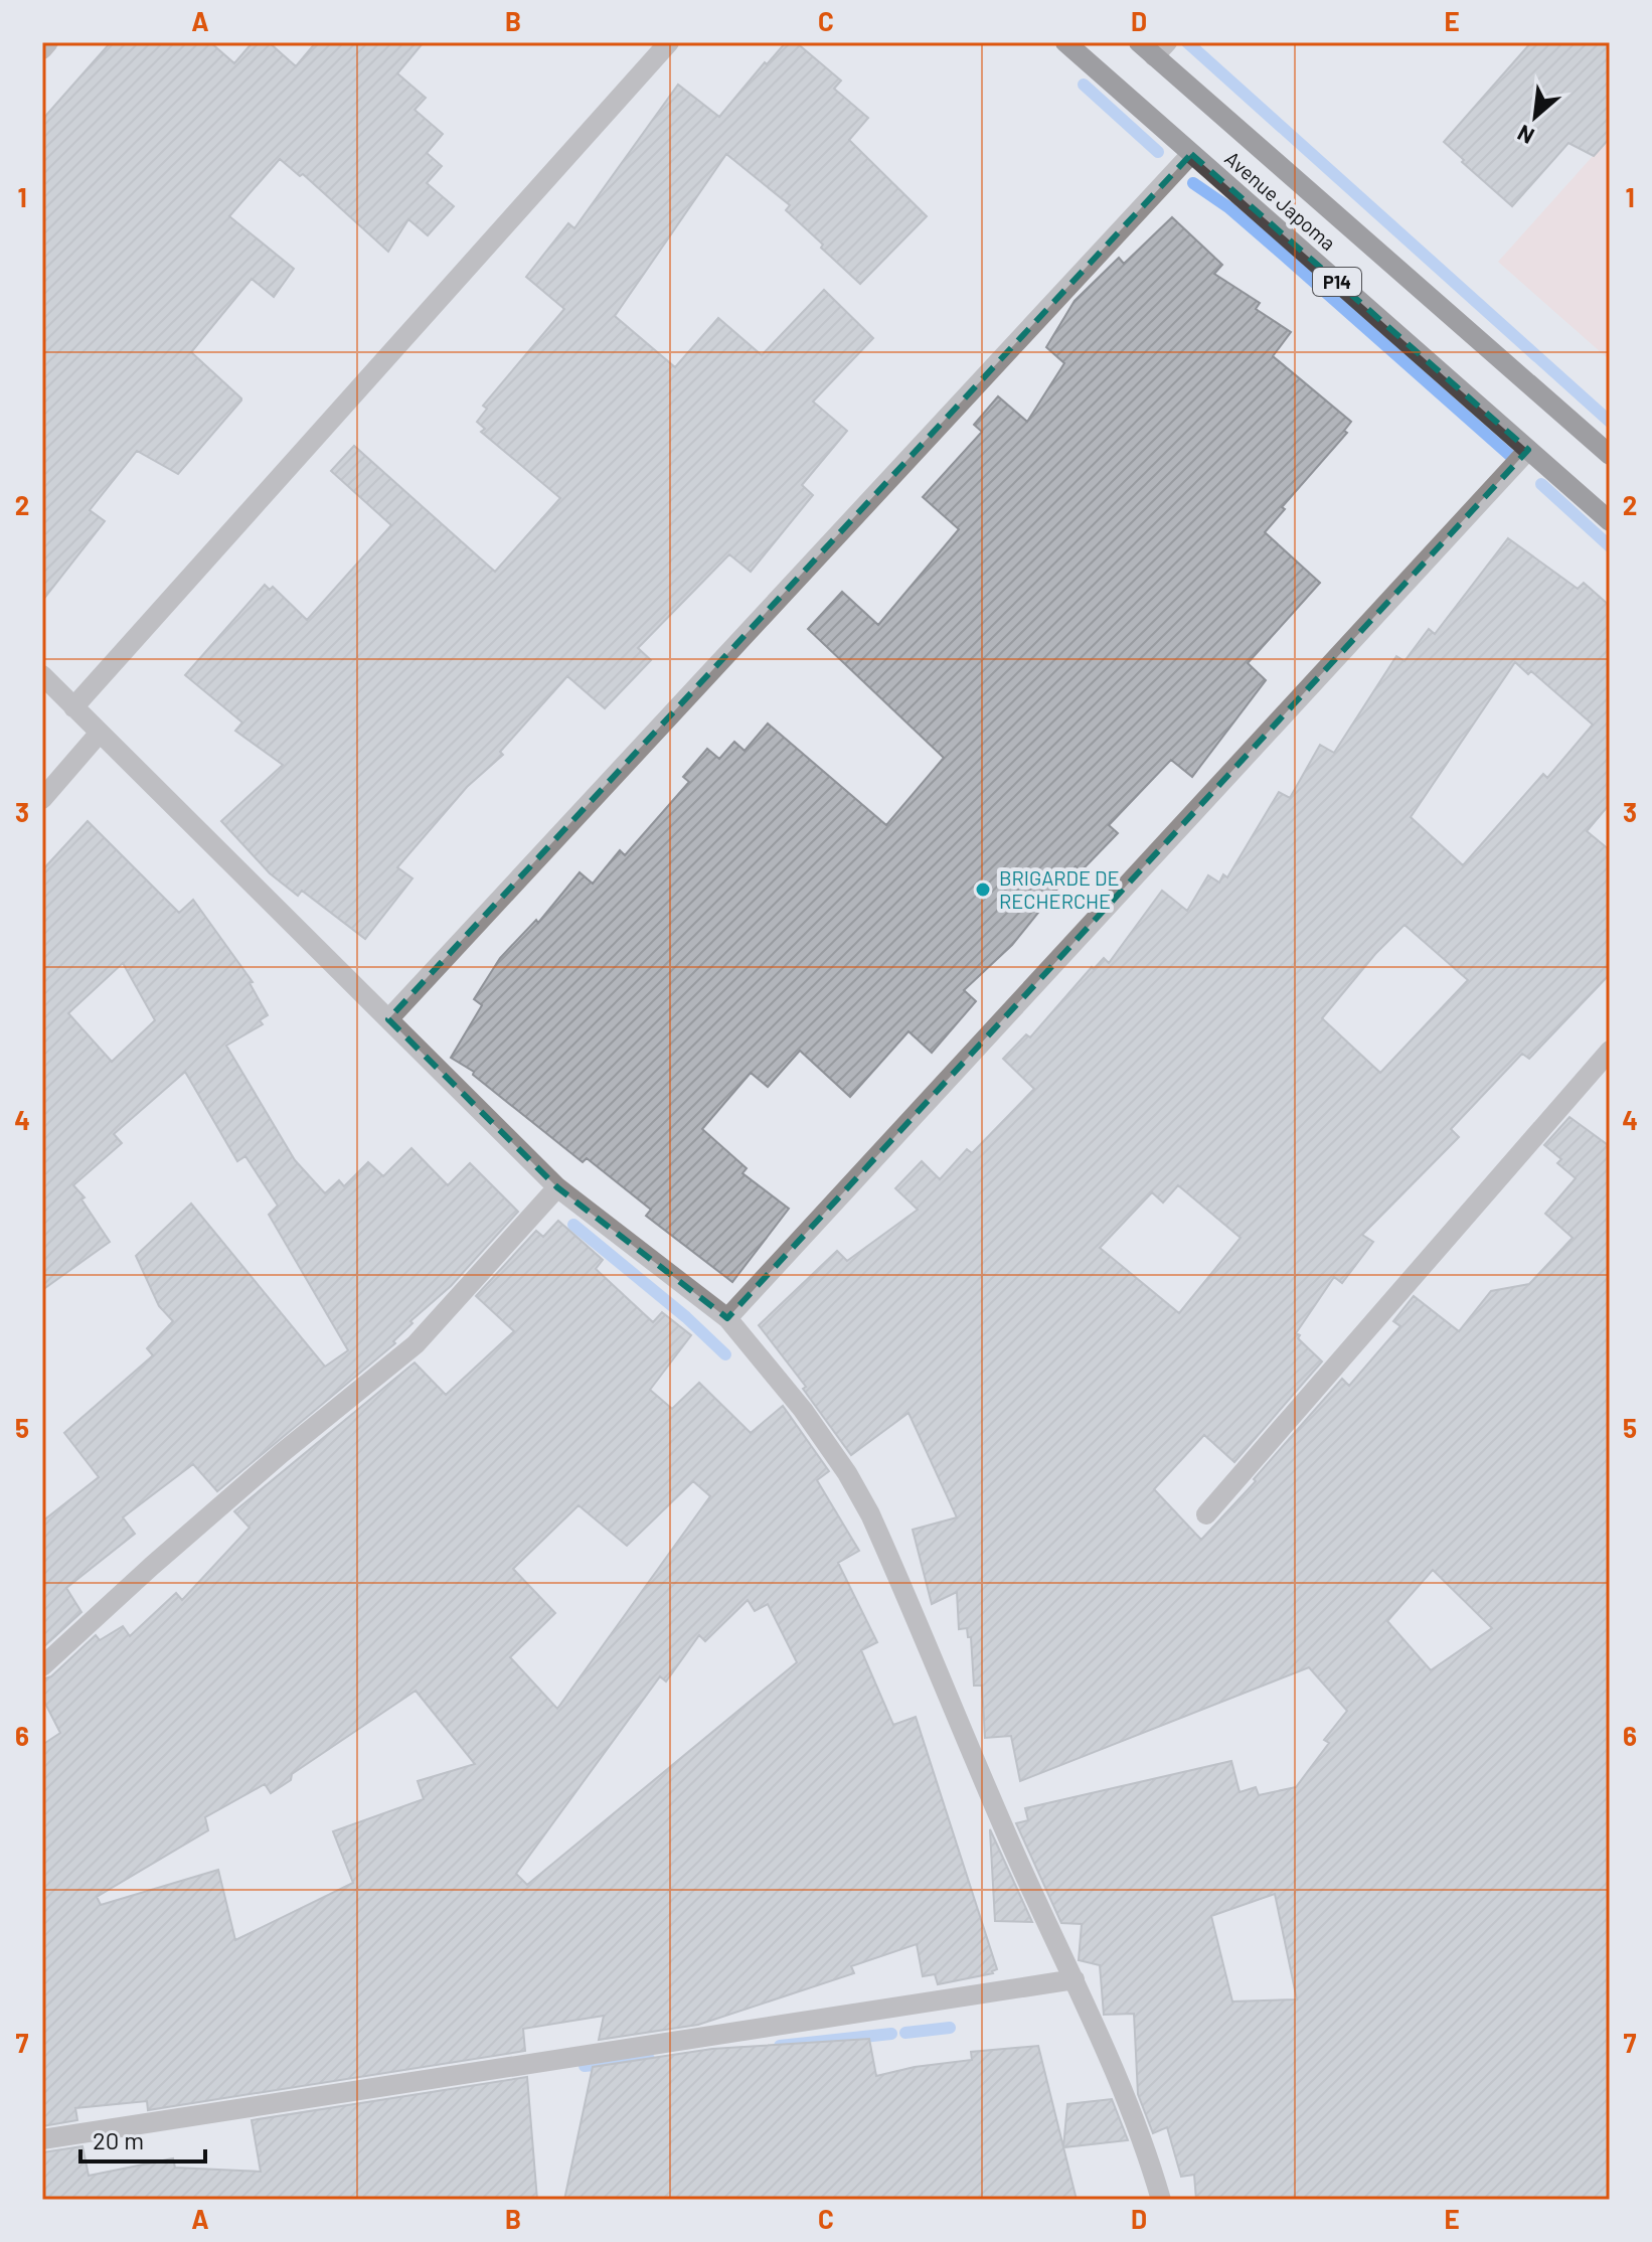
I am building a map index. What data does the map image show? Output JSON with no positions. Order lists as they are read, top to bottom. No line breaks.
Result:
{"streets":{"main road":["Avenue Japoma","P14"]},"places":["BRIGARDE DE RECHERCHE"],"scale_bar":"20 m","north":"bottom left","grid":{"columns":["A","B","C","D","E"],"rows":["1","2","3","4","5","6","7"]}}
